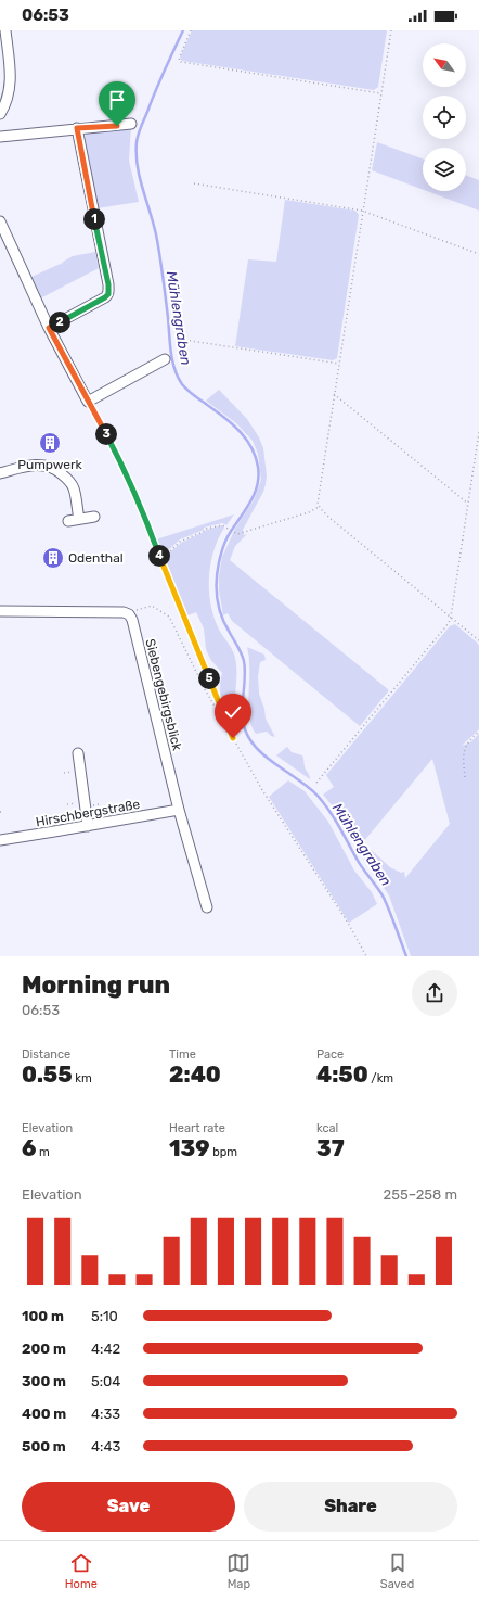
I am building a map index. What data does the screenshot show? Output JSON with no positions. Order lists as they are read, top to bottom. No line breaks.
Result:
{"streets":{"street":["Siebengebirgsblick","Hirschbergstraße"]},"crossings":[["Siebengebirgsblick","Hirschbergstraße"]],"water":["Mühlengraben"],"places":{"building":["Pumpwerk","Odenthal"]},"north":"top left","page":{"status":"06:53","pins":["1","2","3","4","5"],"heading":["Morning run","06:53"],"stats":[["Distance","0.55 km"],["Time","2:40"],["Pace","4:50 /km"],["Elevation","6 m"],["Heart rate","139 bpm"],["kcal","37"]],"chart":["Elevation","255–258 m"],"list":[{"name":"100 m","note":"5:10"},{"name":"200 m","note":"4:42"},{"name":"300 m","note":"5:04"},{"name":"400 m","note":"4:33"},{"name":"500 m","note":"4:43"}],"buttons":["Save","Share"],"tabs":["Home","Map","Saved"]}}
